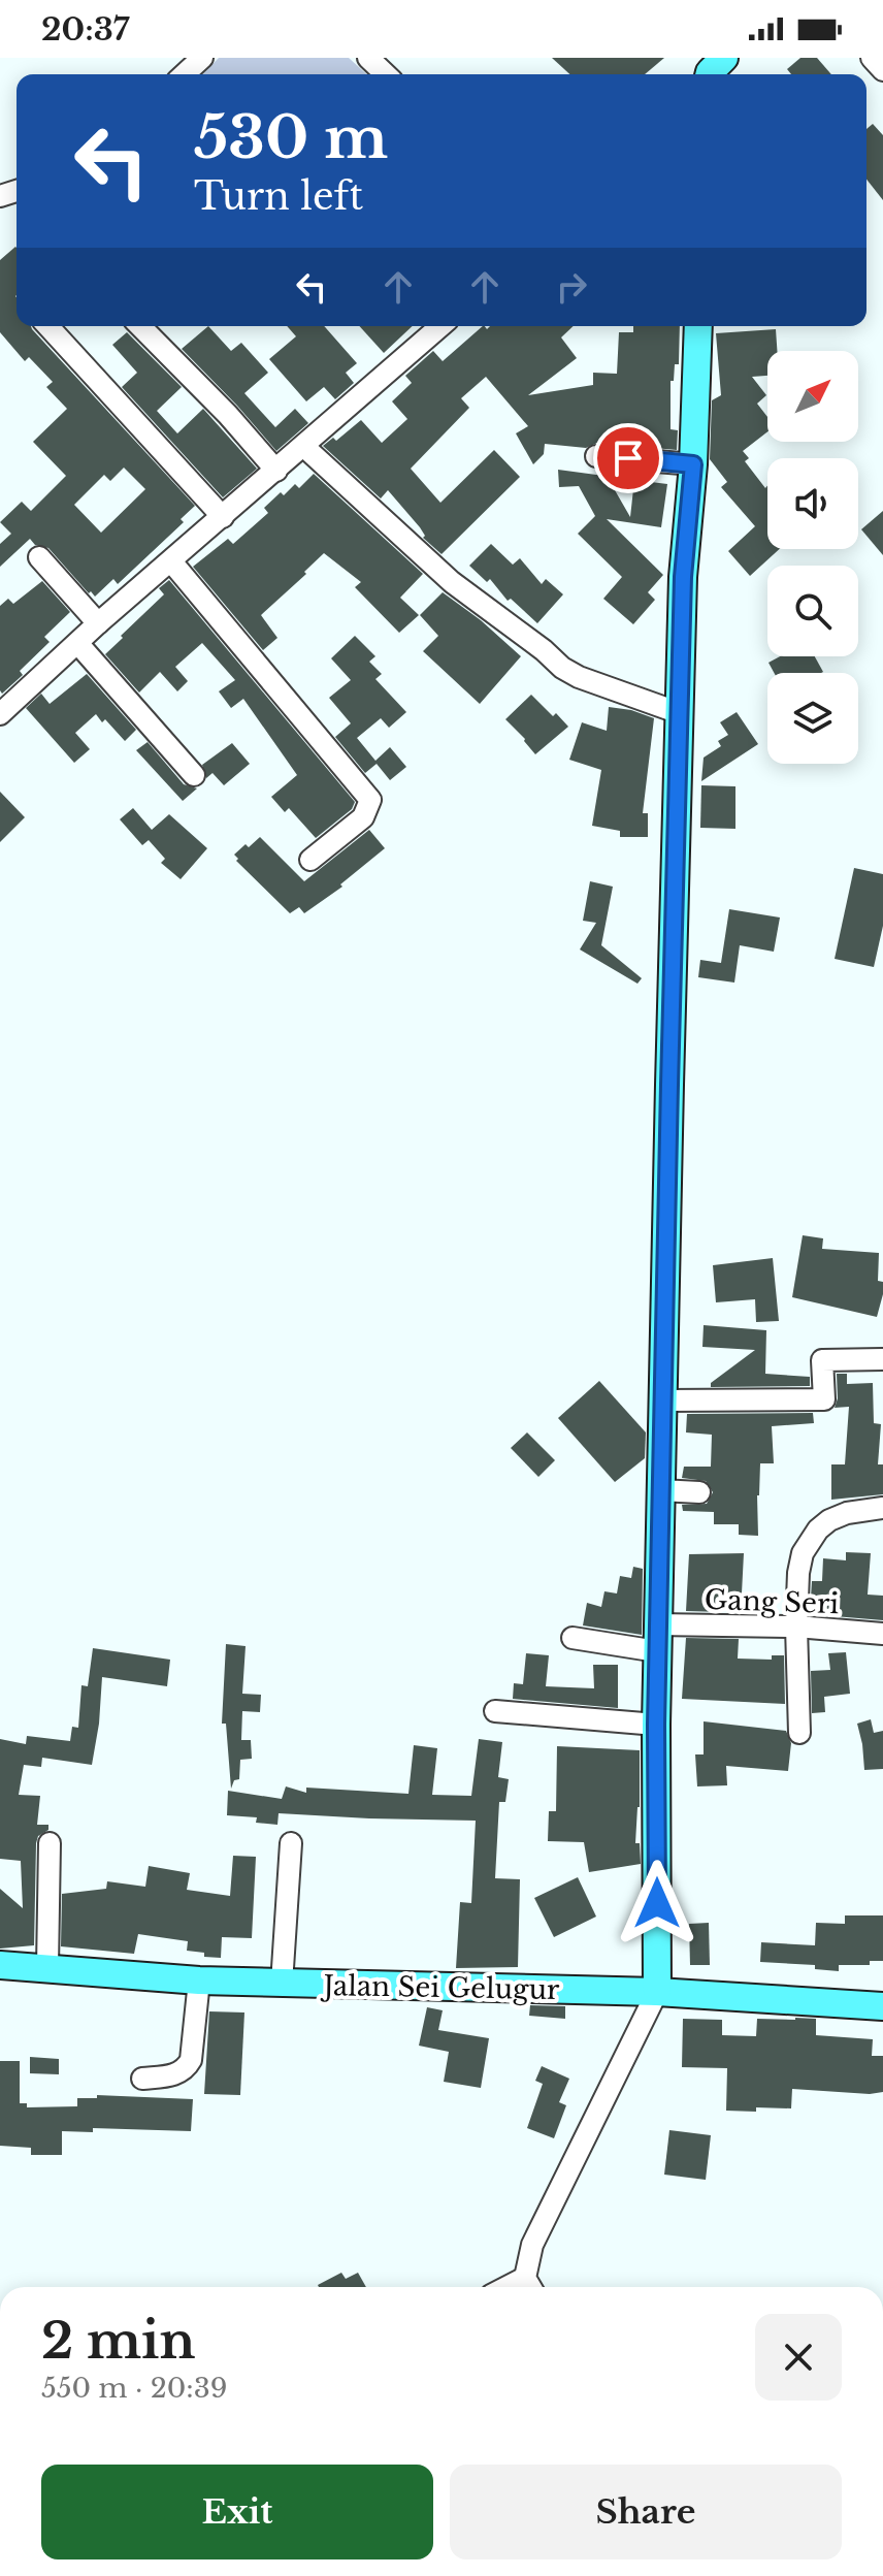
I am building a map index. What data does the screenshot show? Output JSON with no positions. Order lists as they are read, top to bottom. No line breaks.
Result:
{"streets":{"main road":["Jalan Sei Gelugur"],"street":["Gang Seri"]},"north":"top right","page":{"status":"20:37","turn":["530 m","Turn left"],"heading":["2 min","550 m · 20:39"],"buttons":["Exit","Share"]}}
